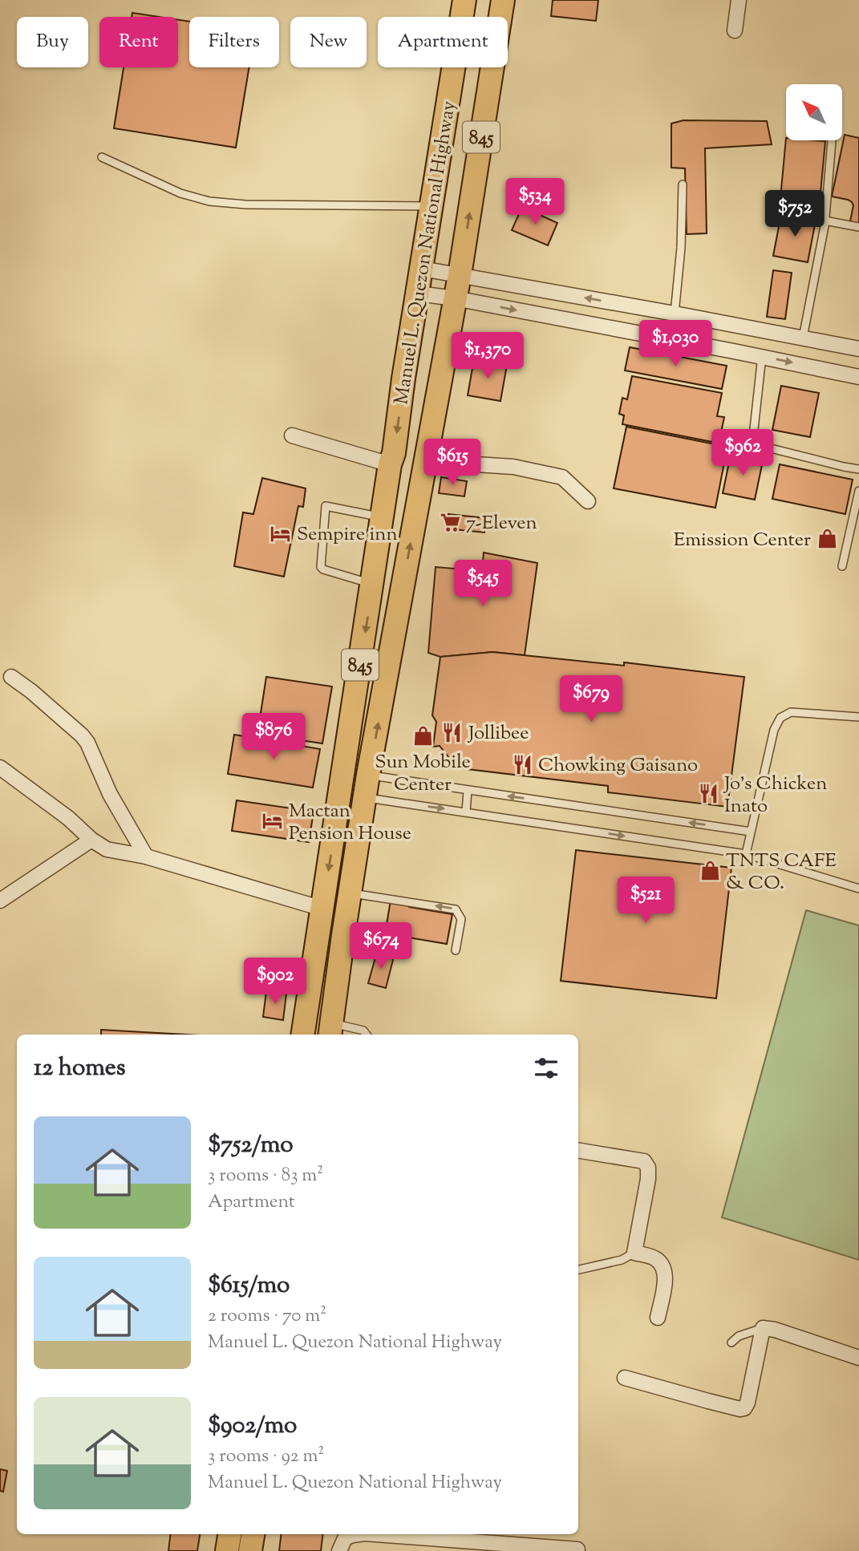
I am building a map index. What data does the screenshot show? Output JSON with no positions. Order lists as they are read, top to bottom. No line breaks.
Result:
{"streets":{"main road":["845","Manuel L. Quezon National Highway"]},"places":{"supermarket":["7-Eleven"],"hotel":["Sempire inn","Mactan Pension House"],"shop":["Emission Center","Sun Mobile Center","TNTS CAFE & CO."],"restaurant":["Jollibee","Chowking Gaisano","Jo's Chicken Inato"]},"north":"top left","page":{"chip":["Buy","Rent","Filters","New","Apartment"],"price":["$534","$752","$1,030","$1,370","$962","$615","$545","$679","$876","$521","$674","$902"],"heading":"12 homes","list":[{"name":"$752/mo","note":"3 rooms · 83 m² · Apartment"},{"name":"$615/mo","note":"2 rooms · 70 m² · Manuel L. Quezon National Highway"},{"name":"$902/mo","note":"3 rooms · 92 m² · Manuel L. Quezon National Highway"}]}}
